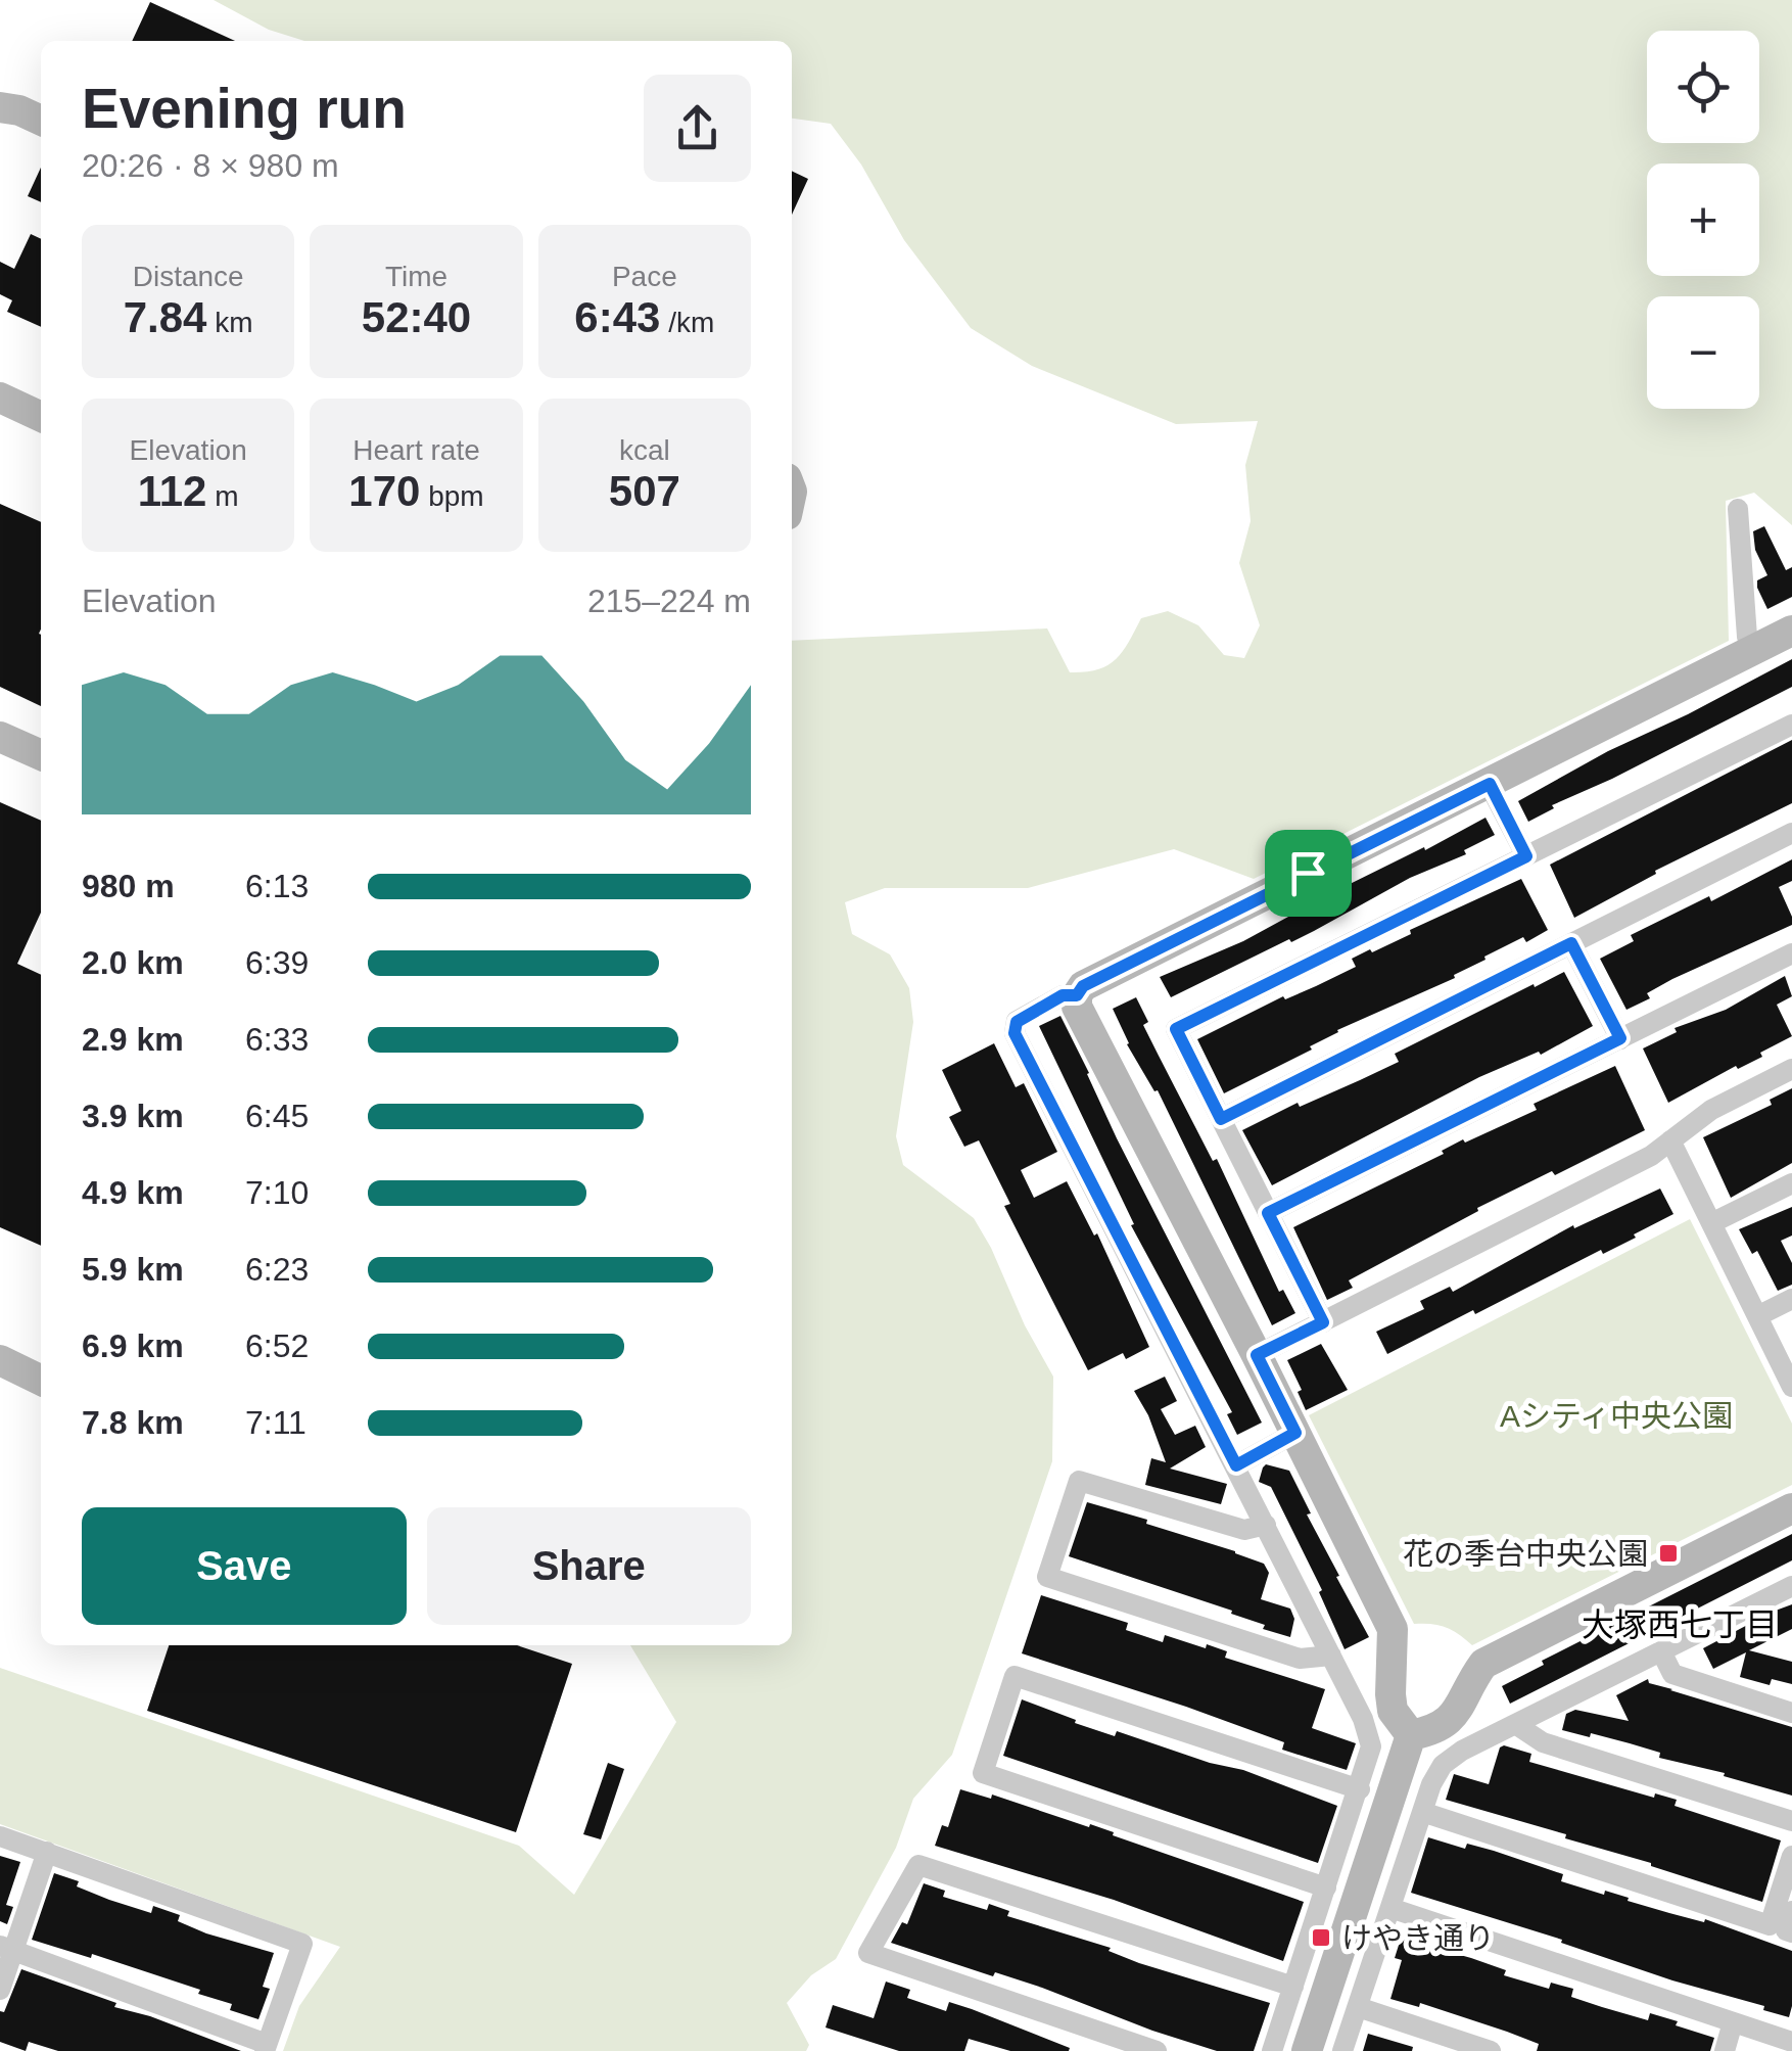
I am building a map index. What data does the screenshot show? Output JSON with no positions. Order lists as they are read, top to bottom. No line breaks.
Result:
{"districts":["大塚西七丁目"],"parks":["Aシティ中央公園"],"places":{"transit":["花の季台中央公園","けやき通り"]},"page":{"map_buttons":["+","−"],"heading":["Evening run","20:26 · 8 × 980 m"],"stats":[["Distance","7.84 km"],["Time","52:40"],["Pace","6:43 /km"],["Elevation","112 m"],["Heart rate","170 bpm"],["kcal","507"]],"chart":["Elevation","215–224 m"],"list":[{"name":"980 m","note":"6:13"},{"name":"2.0 km","note":"6:39"},{"name":"2.9 km","note":"6:33"},{"name":"3.9 km","note":"6:45"},{"name":"4.9 km","note":"7:10"},{"name":"5.9 km","note":"6:23"},{"name":"6.9 km","note":"6:52"},{"name":"7.8 km","note":"7:11"}],"buttons":["Save","Share"]}}
